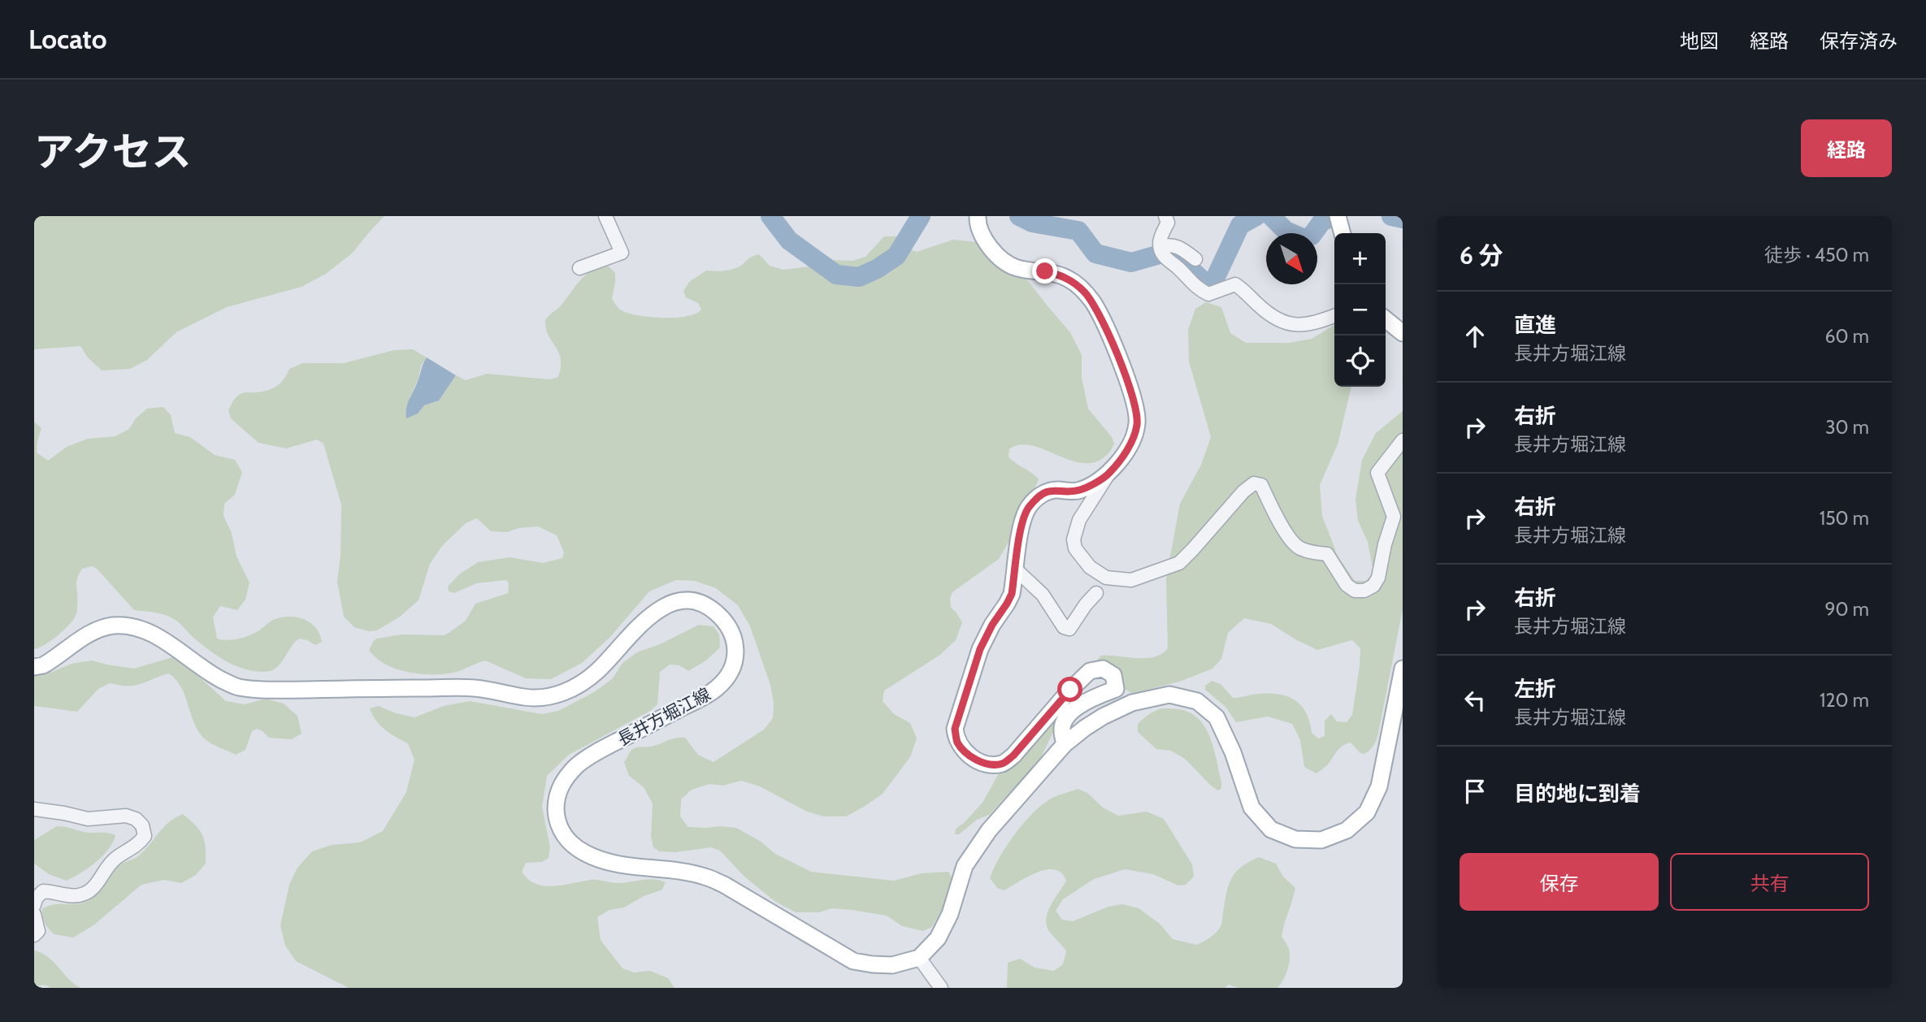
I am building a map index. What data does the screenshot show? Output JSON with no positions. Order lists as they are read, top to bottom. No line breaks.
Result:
{"streets":{"main road":["長井方堀江線"]},"north":"bottom right","page":{"header":"Locato","nav":["地図","経路","保存済み"],"title":"アクセス","buttons":["経路",["保存","共有"]],"heading":["6 分","徒歩 · 450 m"],"map_buttons":["+","−"],"list":[["直進","長井方堀江線","60 m"],["右折","長井方堀江線","30 m"],["右折","長井方堀江線","150 m"],["右折","長井方堀江線","90 m"],["左折","長井方堀江線","120 m"],"目的地に到着"]}}
